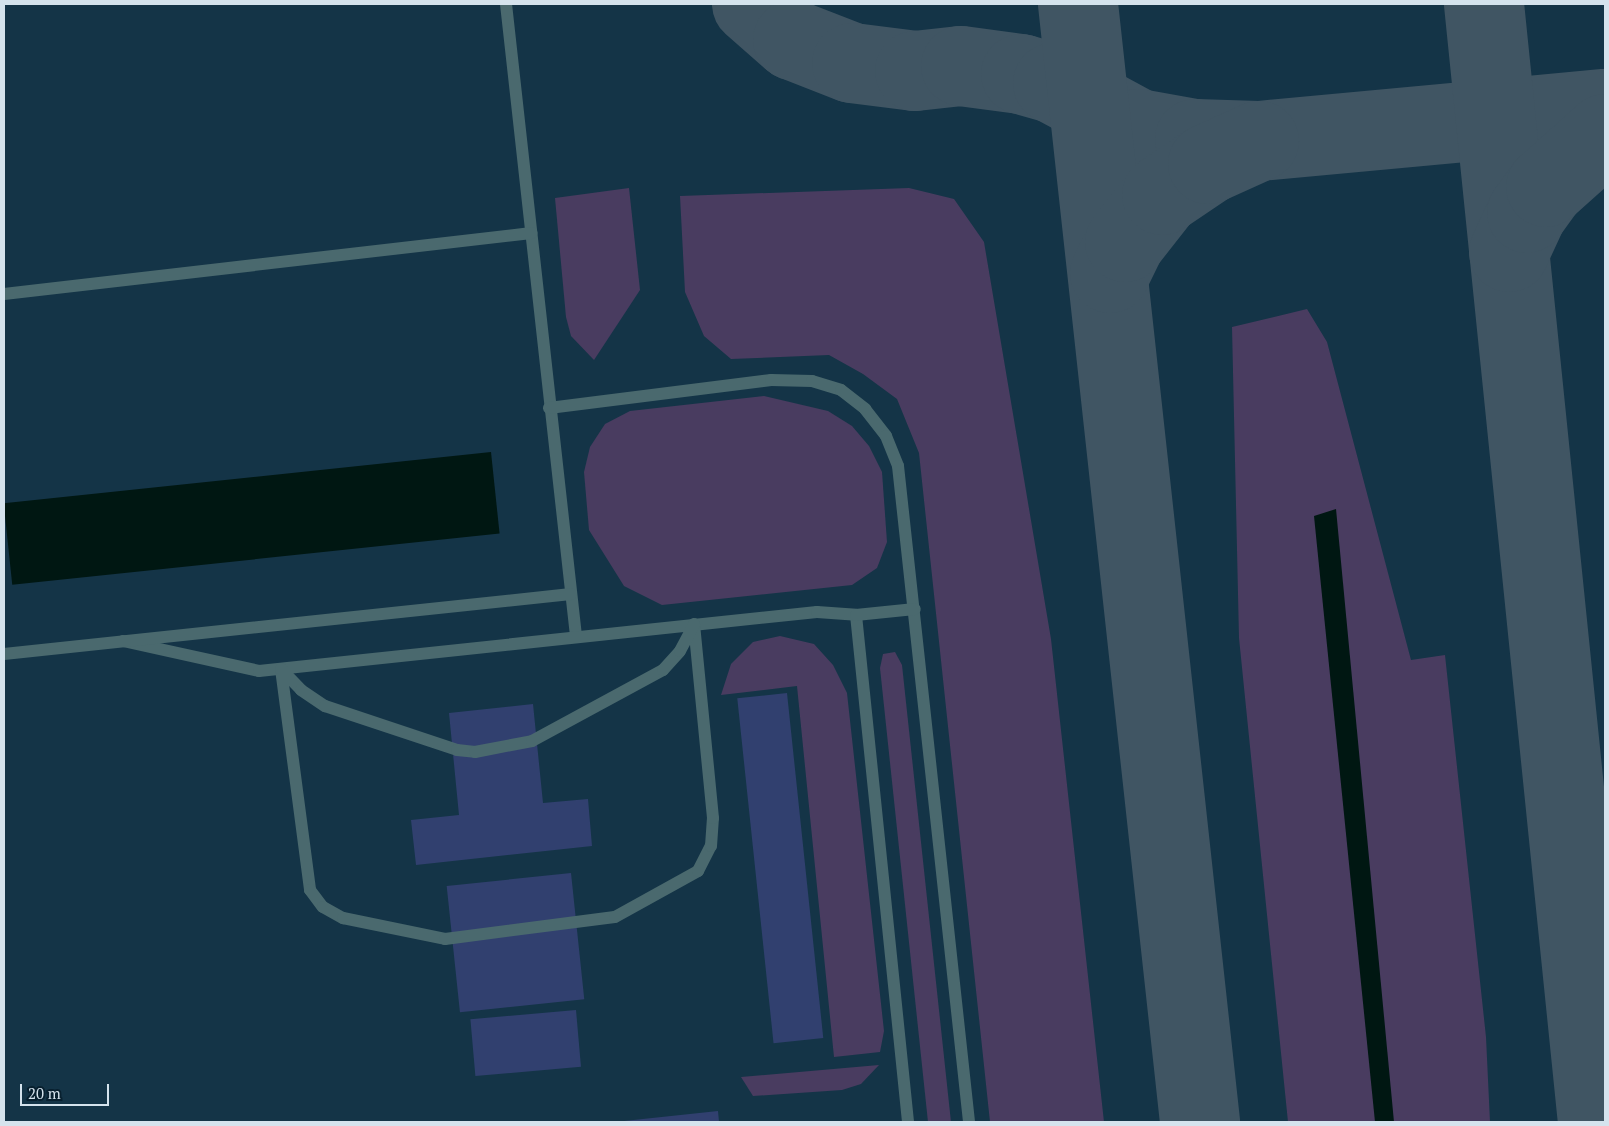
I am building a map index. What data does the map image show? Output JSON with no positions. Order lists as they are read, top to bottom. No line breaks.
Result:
{"scale_bar":"20 m"}
